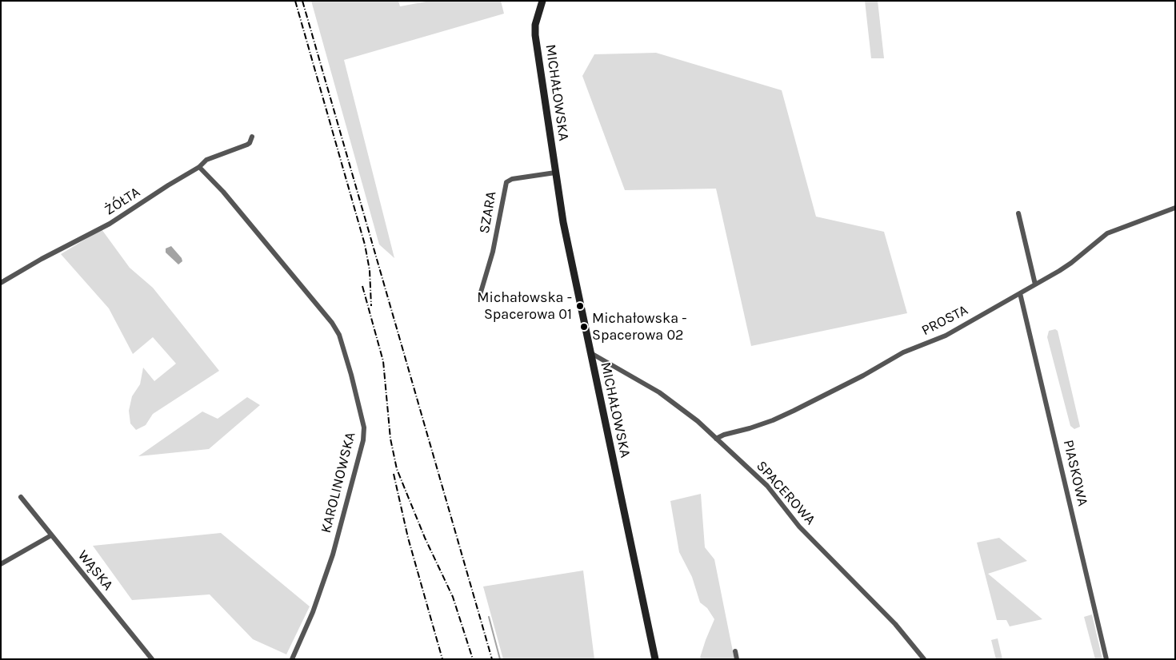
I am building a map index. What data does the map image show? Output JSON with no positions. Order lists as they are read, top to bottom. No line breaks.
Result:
{"streets":{"street":["MICHAŁOWSKA","ŻÓŁTA","SZARA","PROSTA","PIASKOWA","KAROLINOWSKA","SPACEROWA","WĄSKA"]},"crossings":[["MICHAŁOWSKA","SZARA"],["MICHAŁOWSKA","SPACEROWA"],["ŻÓŁTA","KAROLINOWSKA"],["PROSTA","PIASKOWA"],["PROSTA","SPACEROWA"]],"places":["Michałowska - Spacerowa 01","Michałowska - Spacerowa 02"]}
